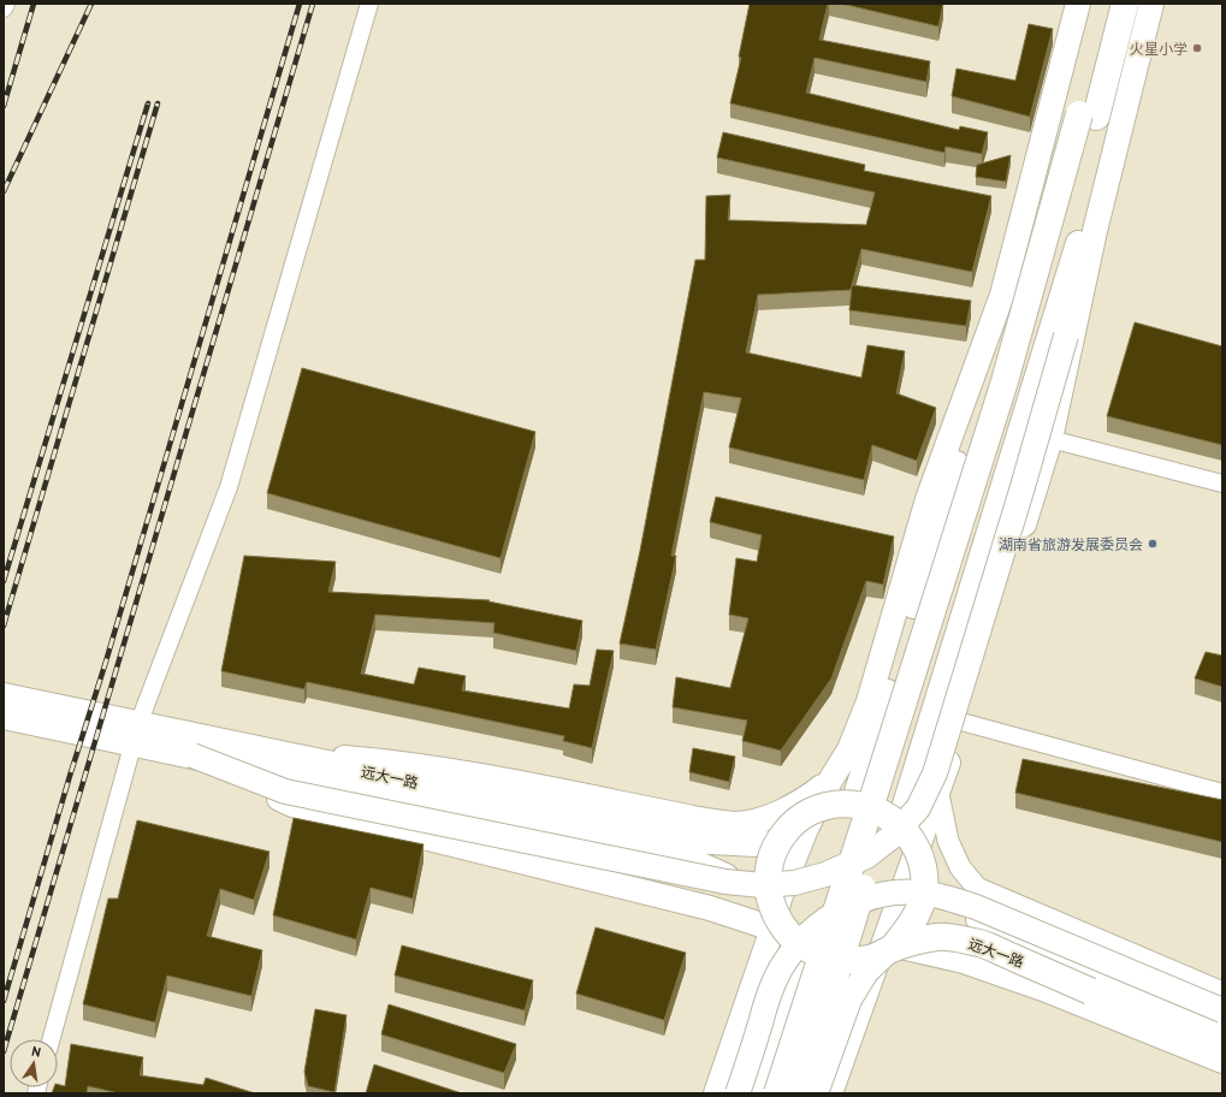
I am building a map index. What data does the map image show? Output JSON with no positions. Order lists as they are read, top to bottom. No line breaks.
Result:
{"streets":{"main road":["远大一路"]},"places":["火星小学","湖南省旅游发展委员会"],"north":"top"}
